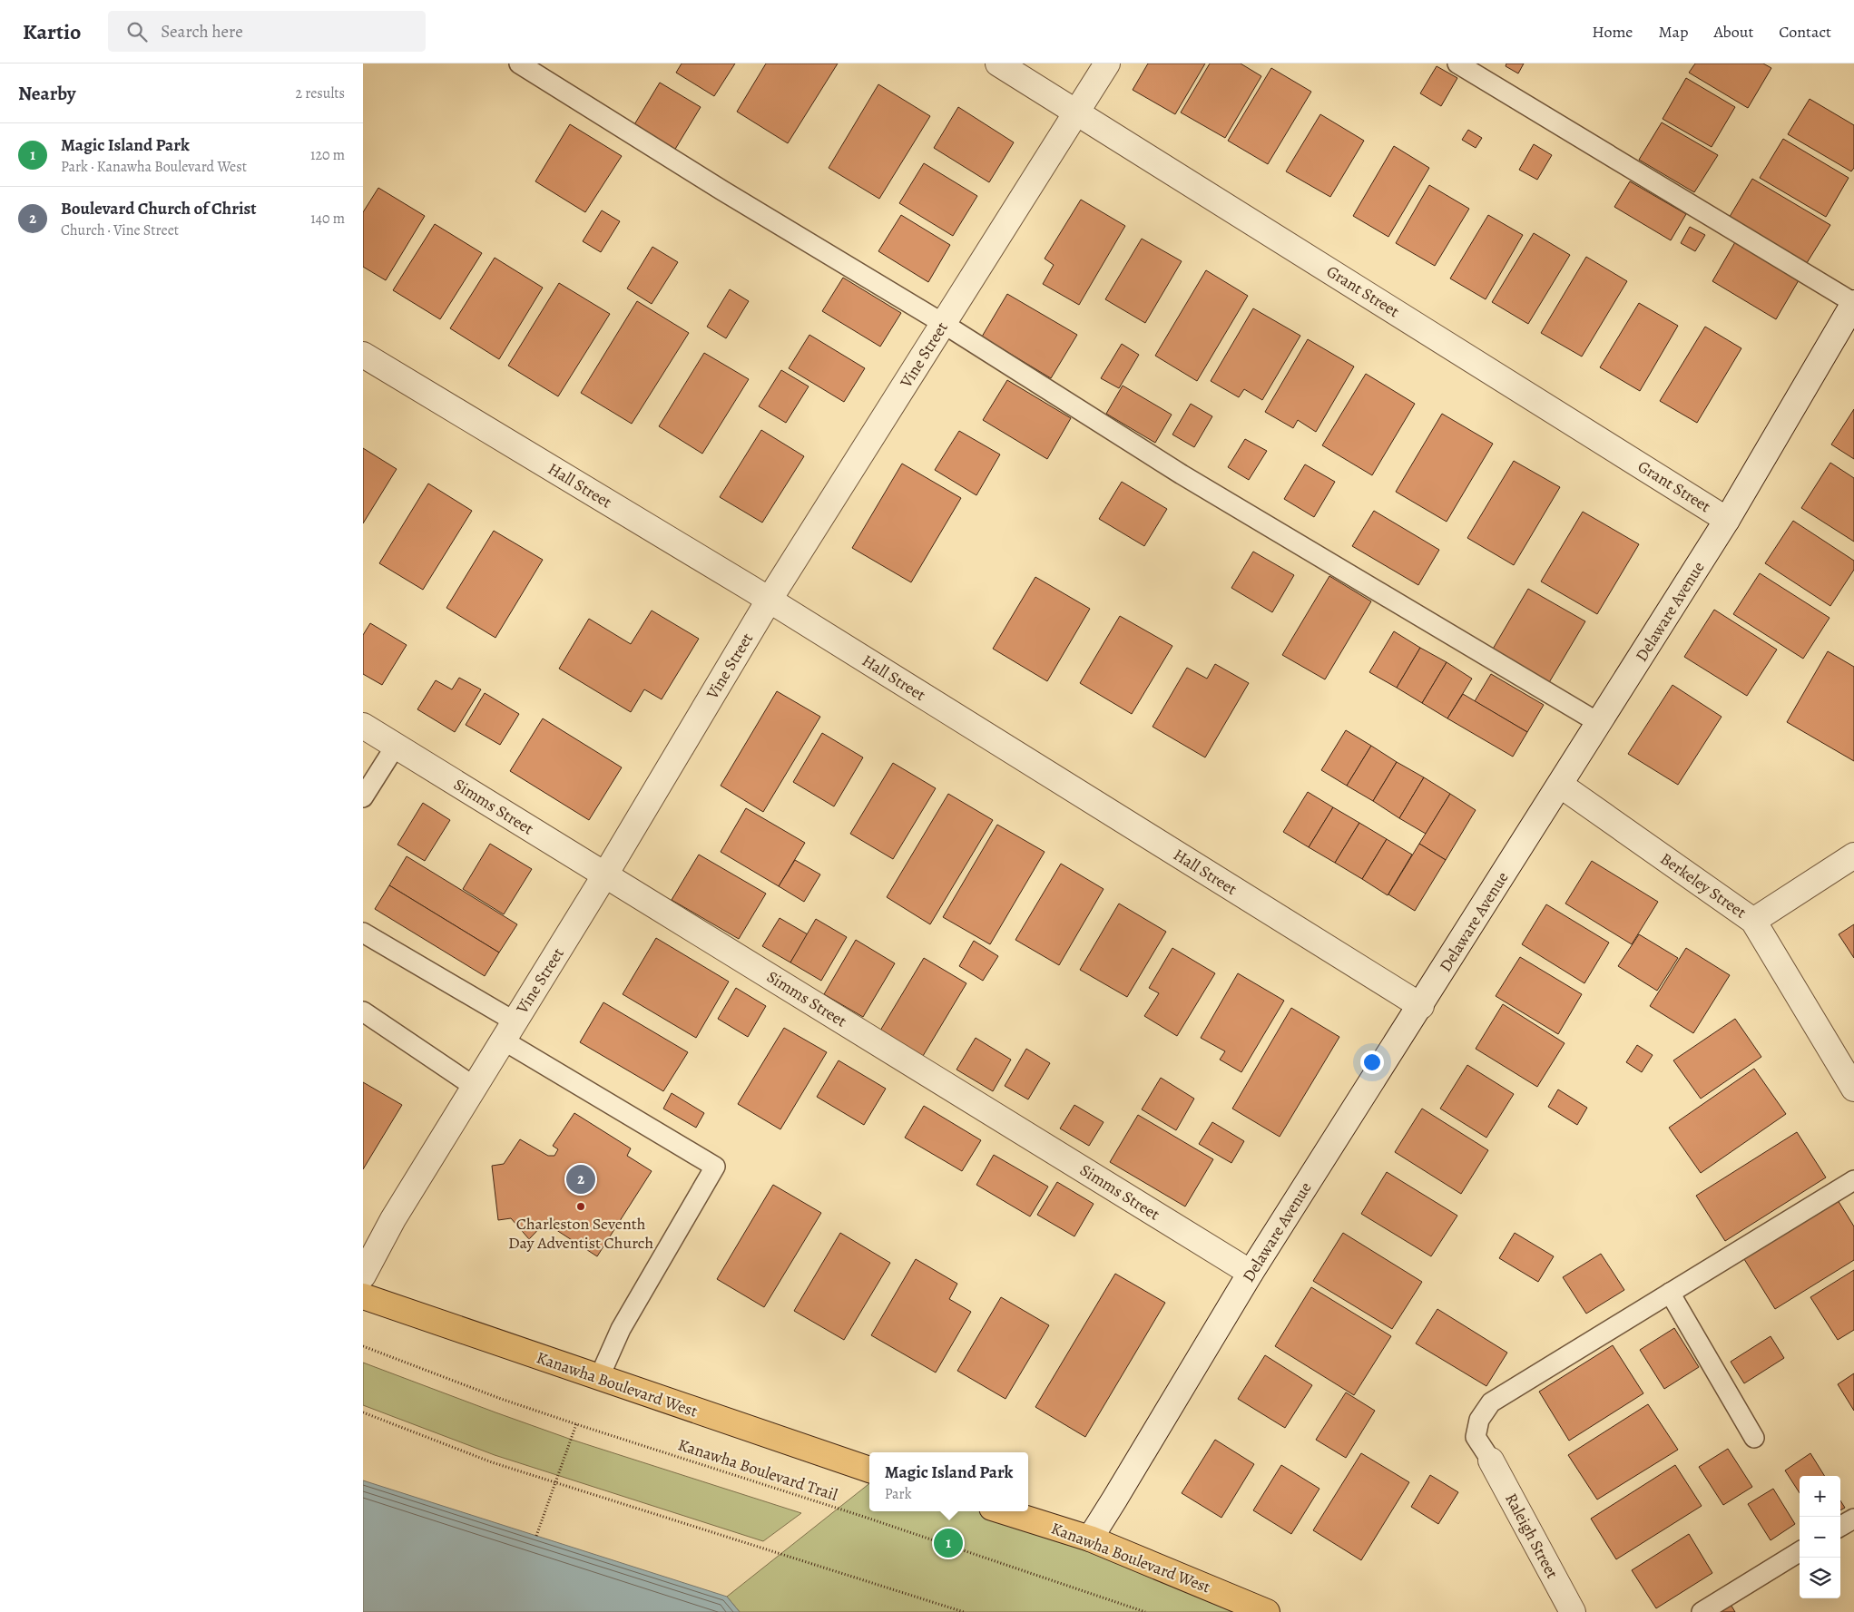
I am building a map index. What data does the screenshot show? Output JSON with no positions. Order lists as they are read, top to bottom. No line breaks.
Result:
{"streets":{"main road":["Kanawha Boulevard West"],"street":["Grant Street","Vine Street","Hall Street","Delaware Avenue","Simms Street","Berkeley Street","Raleigh Street"],"path":["Kanawha Boulevard Trail"]},"crossings":[["Grant Street","Vine Street"],["Grant Street","Delaware Avenue"],["Vine Street","Hall Street"],["Vine Street","Simms Street"],["Hall Street","Delaware Avenue"],["Delaware Avenue","Simms Street"],["Delaware Avenue","Berkeley Street"],["Delaware Avenue","Kanawha Boulevard West"]],"places":["Charleston Seventh Day Adventist Church"],"page":{"header":"Kartio","search":"Search here","nav":["Home","Map","About","Contact"],"heading":["Nearby","2 results"],"list":[{"mark":"1","name":"Magic Island Park","note":"Park · Kanawha Boulevard West","value":"120 m"},{"mark":"2","name":"Boulevard Church of Christ","note":"Church · Vine Street","value":"140 m"}],"pins":["2","1"],"popup":["Magic Island Park","Park"],"map_buttons":["+","−"]}}
